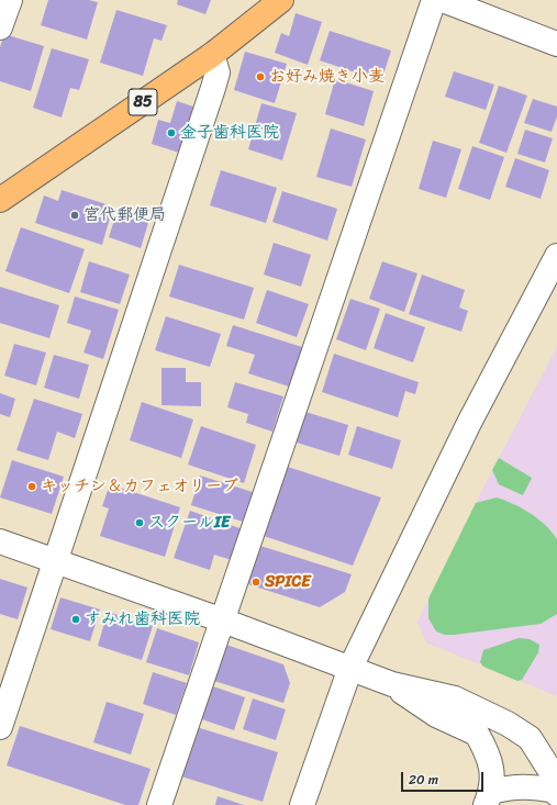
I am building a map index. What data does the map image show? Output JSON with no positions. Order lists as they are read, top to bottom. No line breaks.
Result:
{"streets":{"main road":["85"]},"places":["お好み焼き小麦","金子歯科医院","宮代郵便局","キッチン＆カフェオリーブ","スクールIE","SPICE","すみれ歯科医院"],"scale_bar":"20 m"}
